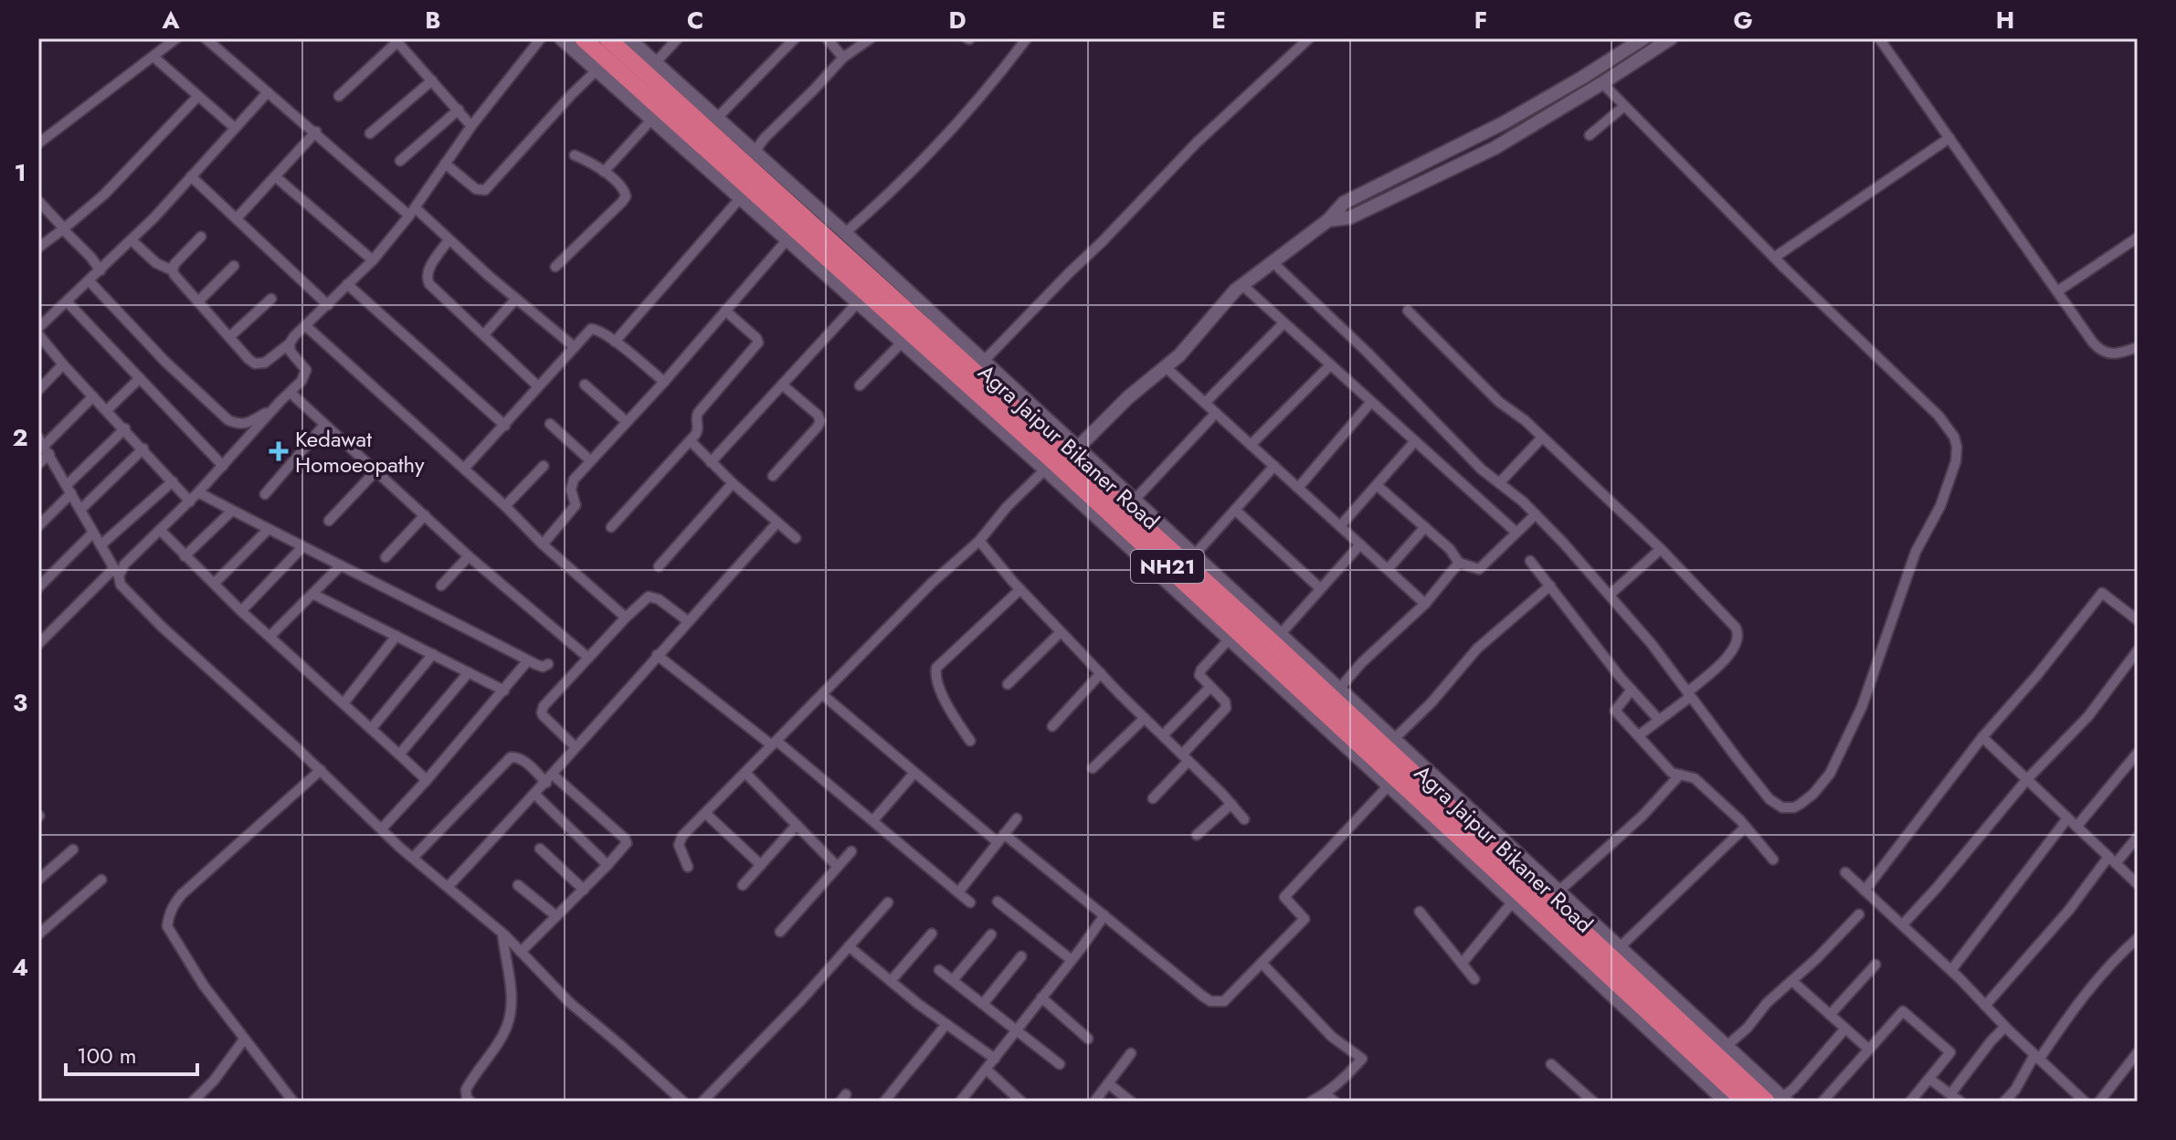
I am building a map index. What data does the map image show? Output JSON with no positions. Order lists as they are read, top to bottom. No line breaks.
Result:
{"streets":{"highway":["Agra Jaipur Bikaner Road","NH21"]},"places":{"health":["Kedawat Homoeopathy"]},"scale_bar":"100 m","grid":{"columns":["A","B","C","D","E","F","G","H"],"rows":["1","2","3","4"]}}
